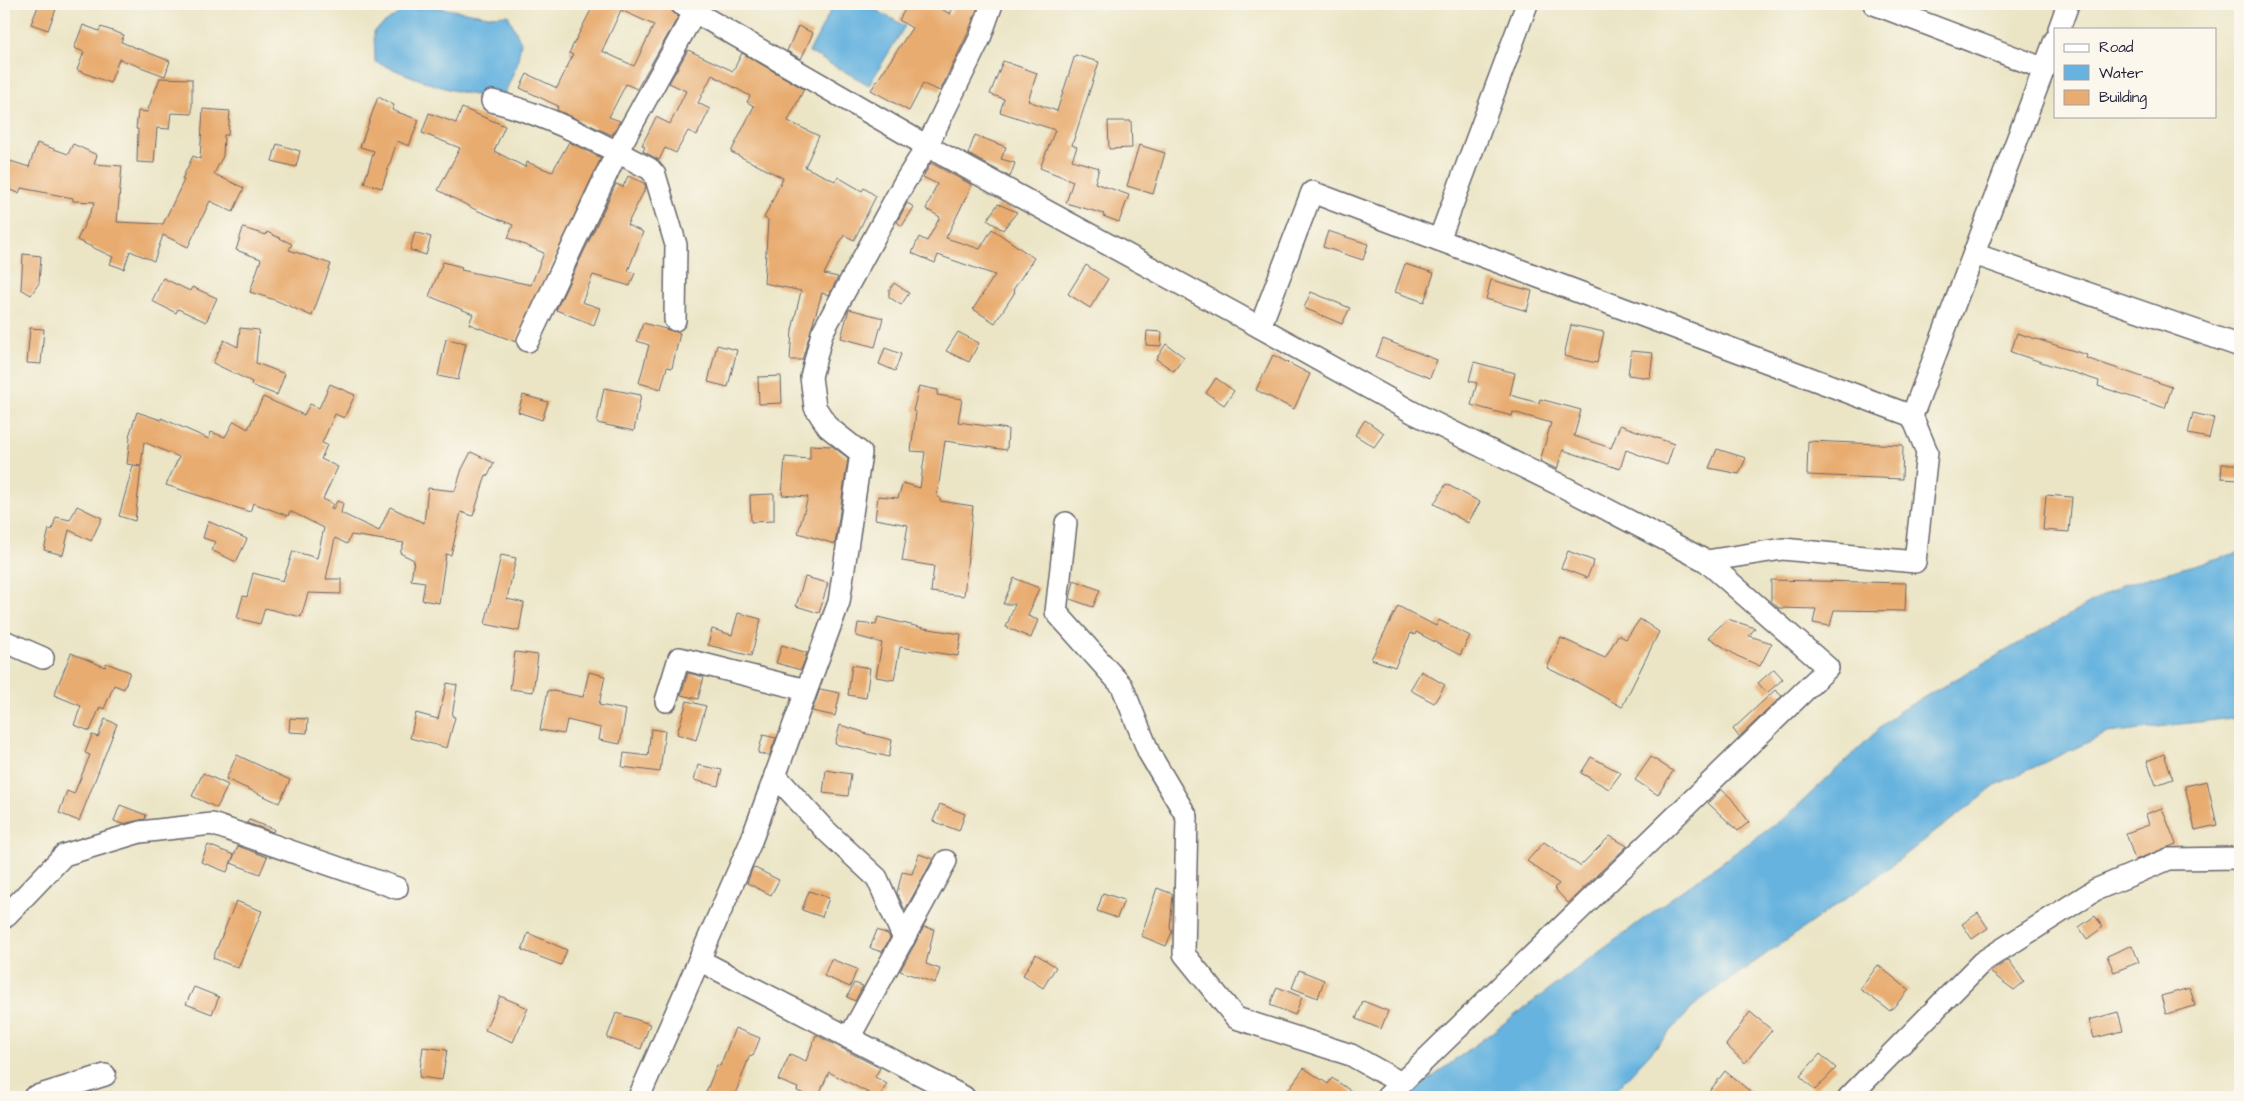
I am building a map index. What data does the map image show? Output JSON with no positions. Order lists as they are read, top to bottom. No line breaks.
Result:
{"legend":["Road","Water","Building"]}
